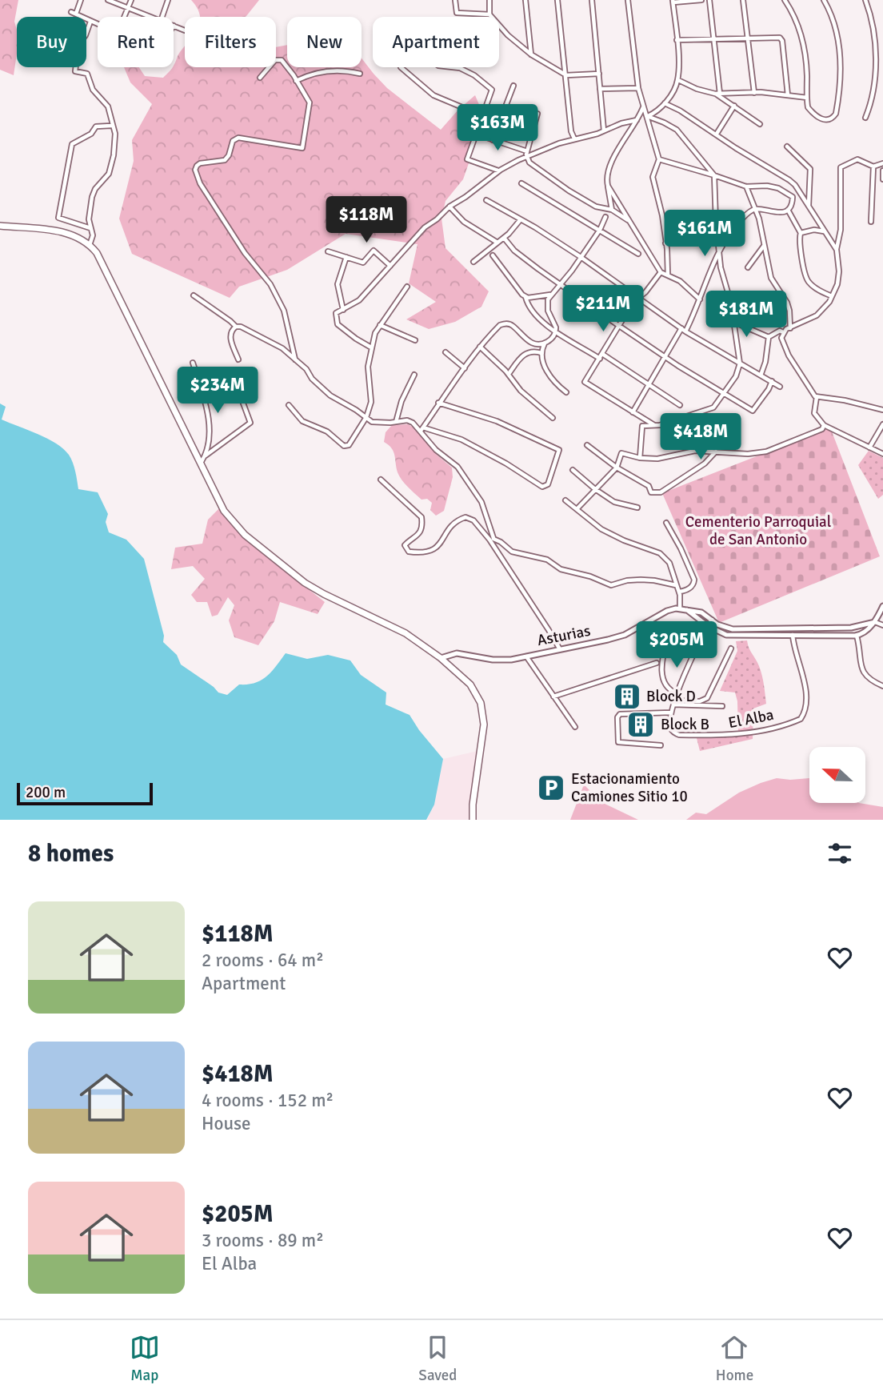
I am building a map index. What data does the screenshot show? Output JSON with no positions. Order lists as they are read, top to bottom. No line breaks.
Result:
{"streets":{"street":["Asturias","El Alba"]},"parks":["Cementerio Parroquial de San Antonio"],"places":{"building":["Block D","Block B"],"parking":["Estacionamiento Camiones Sitio 10"]},"scale_bar":"200 m","north":"left","page":{"chip":["Buy","Rent","Filters","New","Apartment"],"price":["$163M","$118M","$161M","$211M","$181M","$234M","$418M","$205M"],"scale":"200 m","heading":"8 homes","list":[{"name":"$118M","note":"2 rooms · 64 m² · Apartment"},{"name":"$418M","note":"4 rooms · 152 m² · House"},{"name":"$205M","note":"3 rooms · 89 m² · El Alba"}],"tabs":["Map","Saved","Home"]}}
